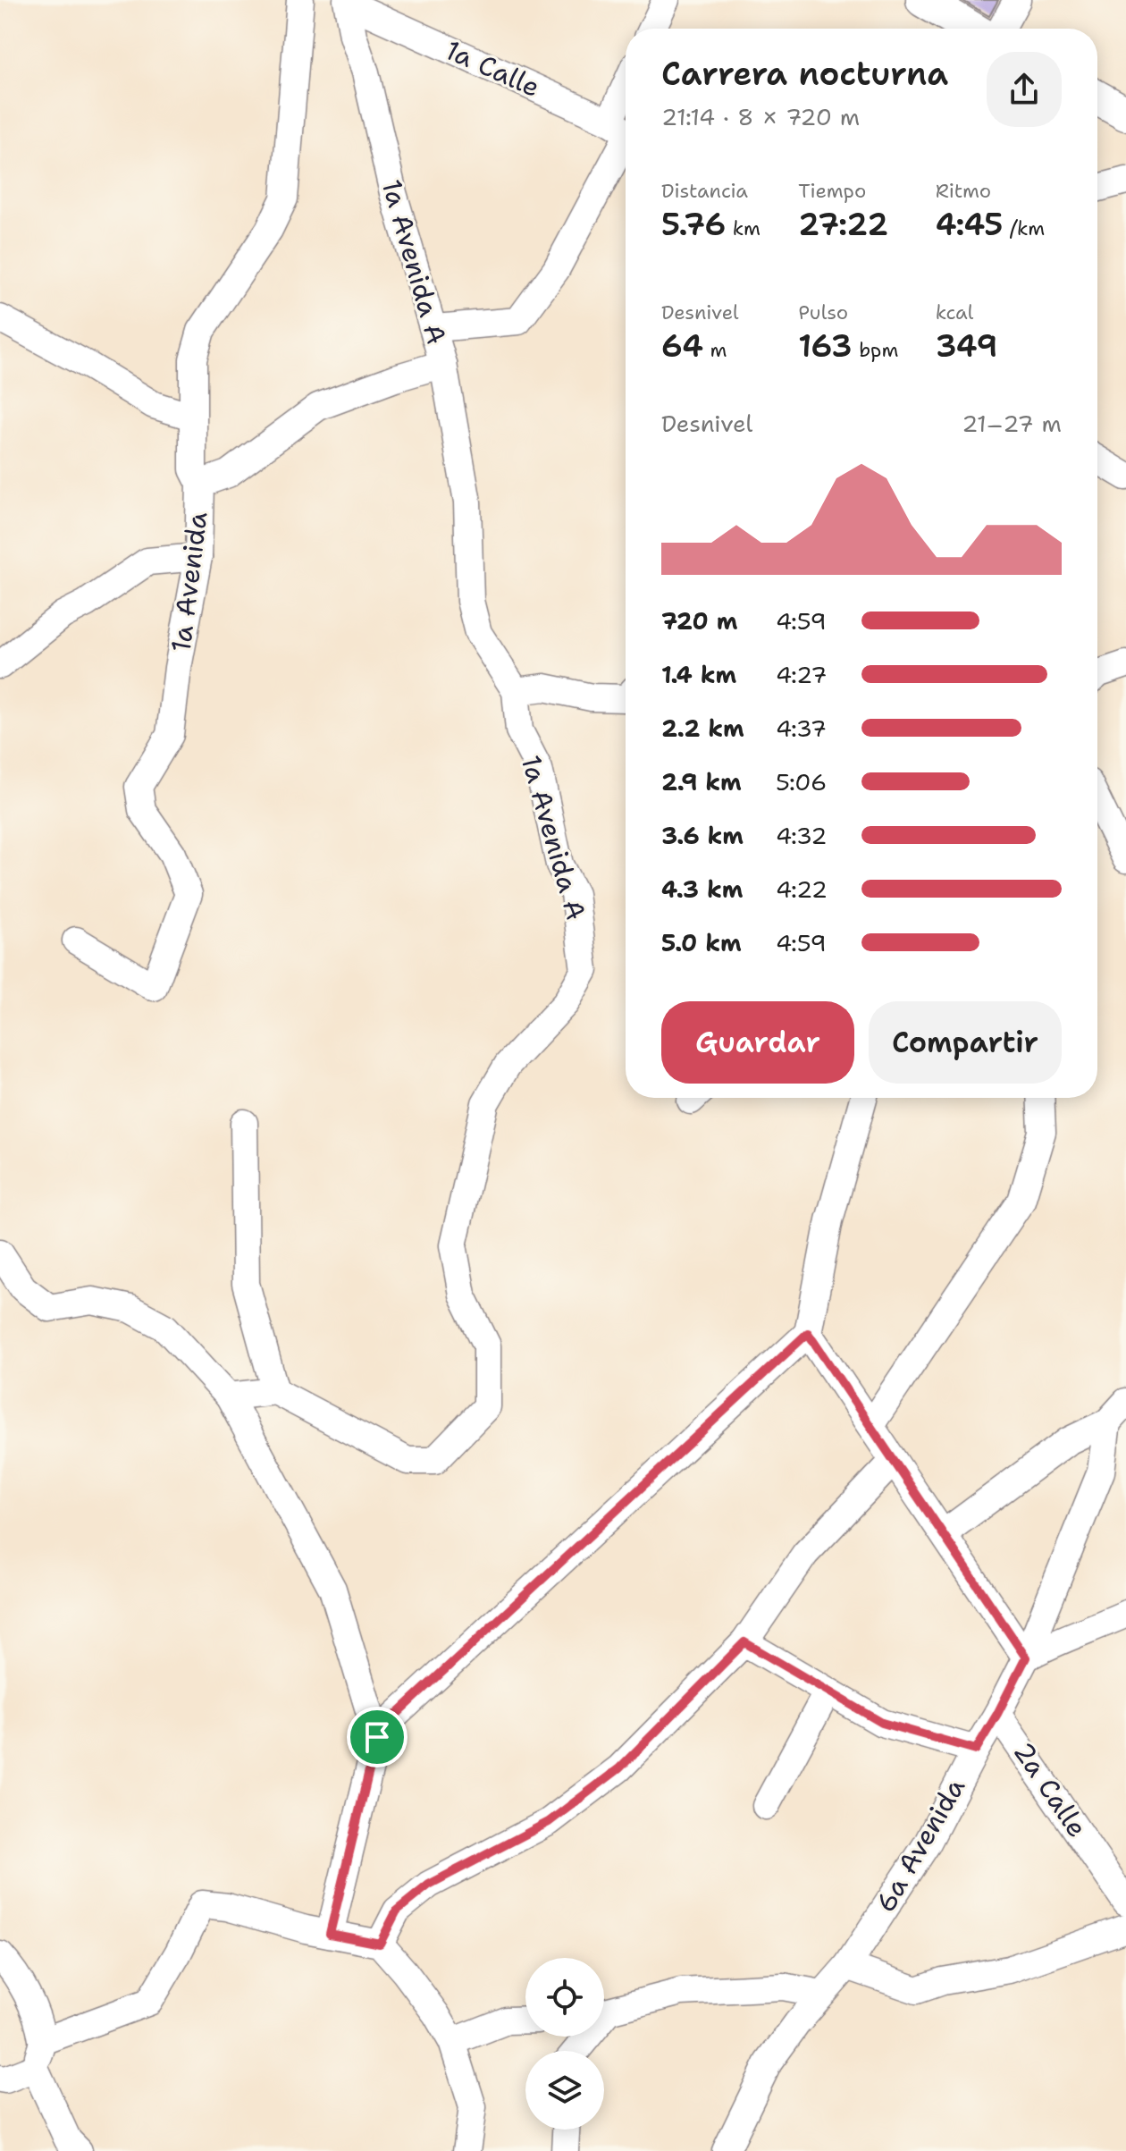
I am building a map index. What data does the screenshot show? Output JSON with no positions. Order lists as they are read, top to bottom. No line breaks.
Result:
{"streets":{"street":["1a Calle","1a Avenida A","1a Avenida","2a Calle","6a Avenida"]},"crossings":[["1a Calle","1a Avenida A"],["2a Calle","6a Avenida"]],"page":{"heading":["Carrera nocturna","21:14 · 8 × 720 m"],"stats":[["Distancia","5.76 km"],["Tiempo","27:22"],["Ritmo","4:45 /km"],["Desnivel","64 m"],["Pulso","163 bpm"],["kcal","349"]],"chart":["Desnivel","21–27 m"],"list":[{"name":"720 m","note":"4:59"},{"name":"1.4 km","note":"4:27"},{"name":"2.2 km","note":"4:37"},{"name":"2.9 km","note":"5:06"},{"name":"3.6 km","note":"4:32"},{"name":"4.3 km","note":"4:22"},{"name":"5.0 km","note":"4:59"}],"buttons":["Guardar","Compartir"]}}
